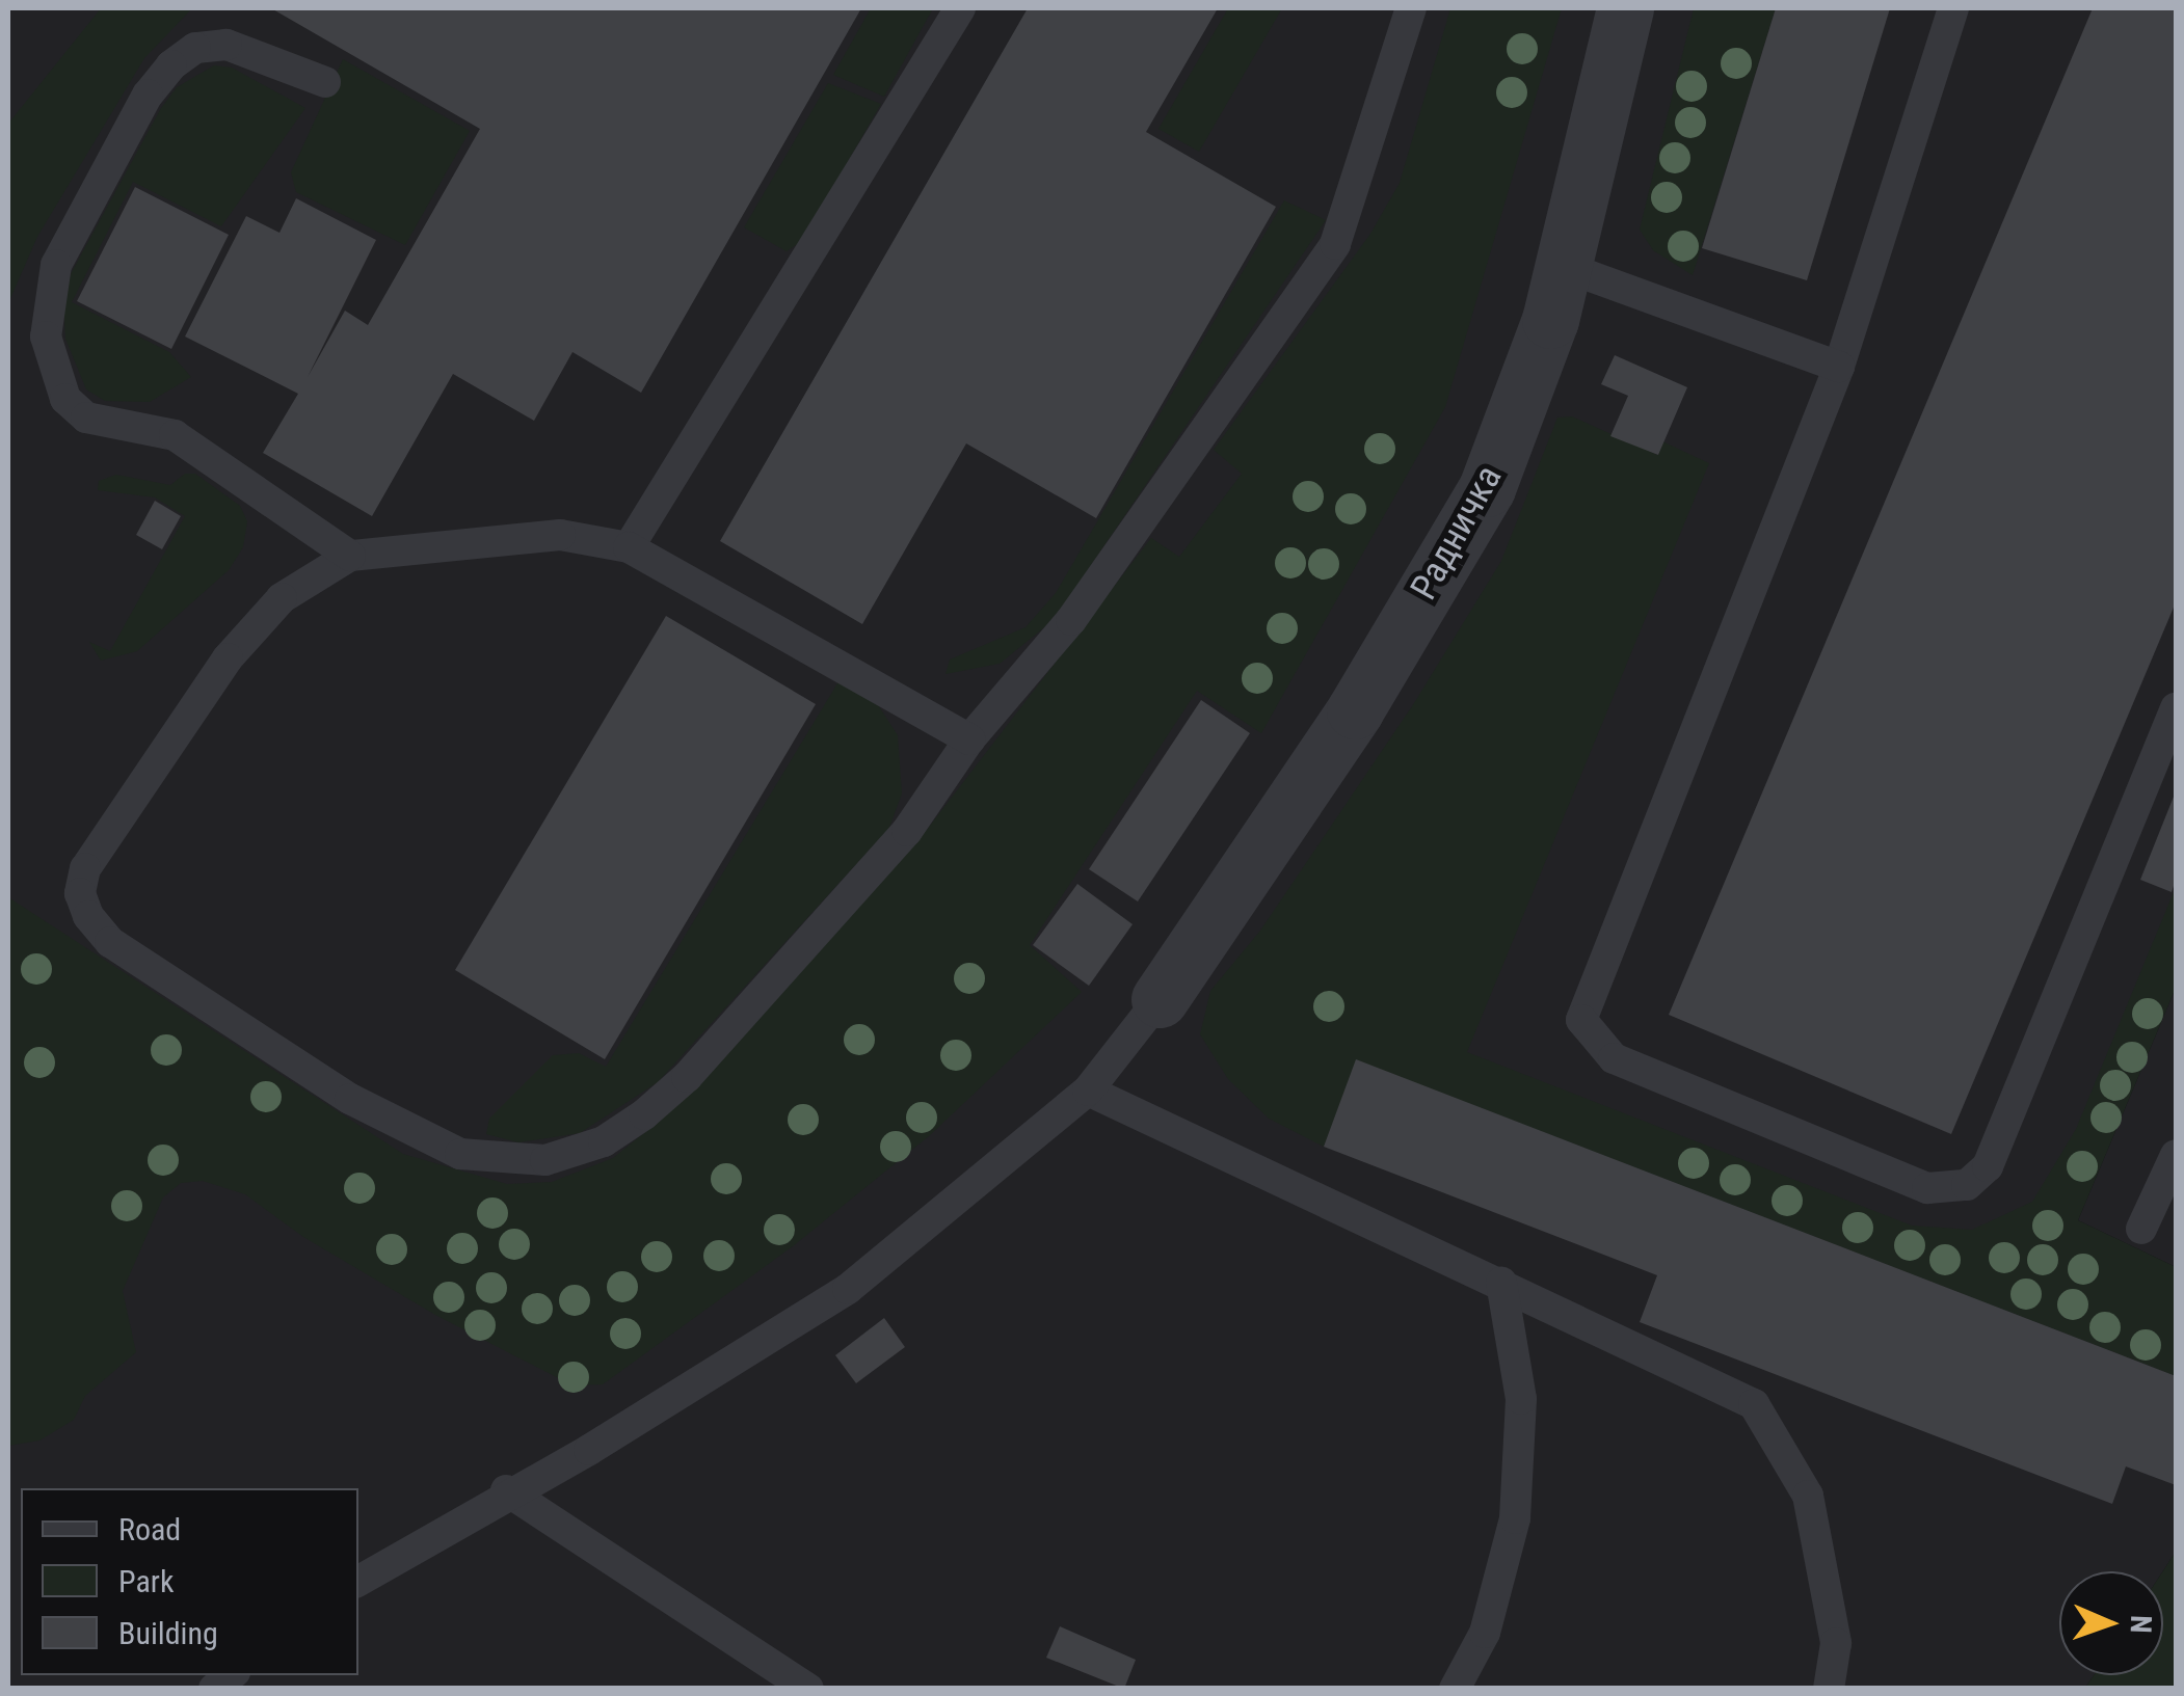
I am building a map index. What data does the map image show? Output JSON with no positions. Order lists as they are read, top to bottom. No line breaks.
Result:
{"streets":{"street":["Радничка"]},"legend":["Road","Park","Building"],"north":"right"}
